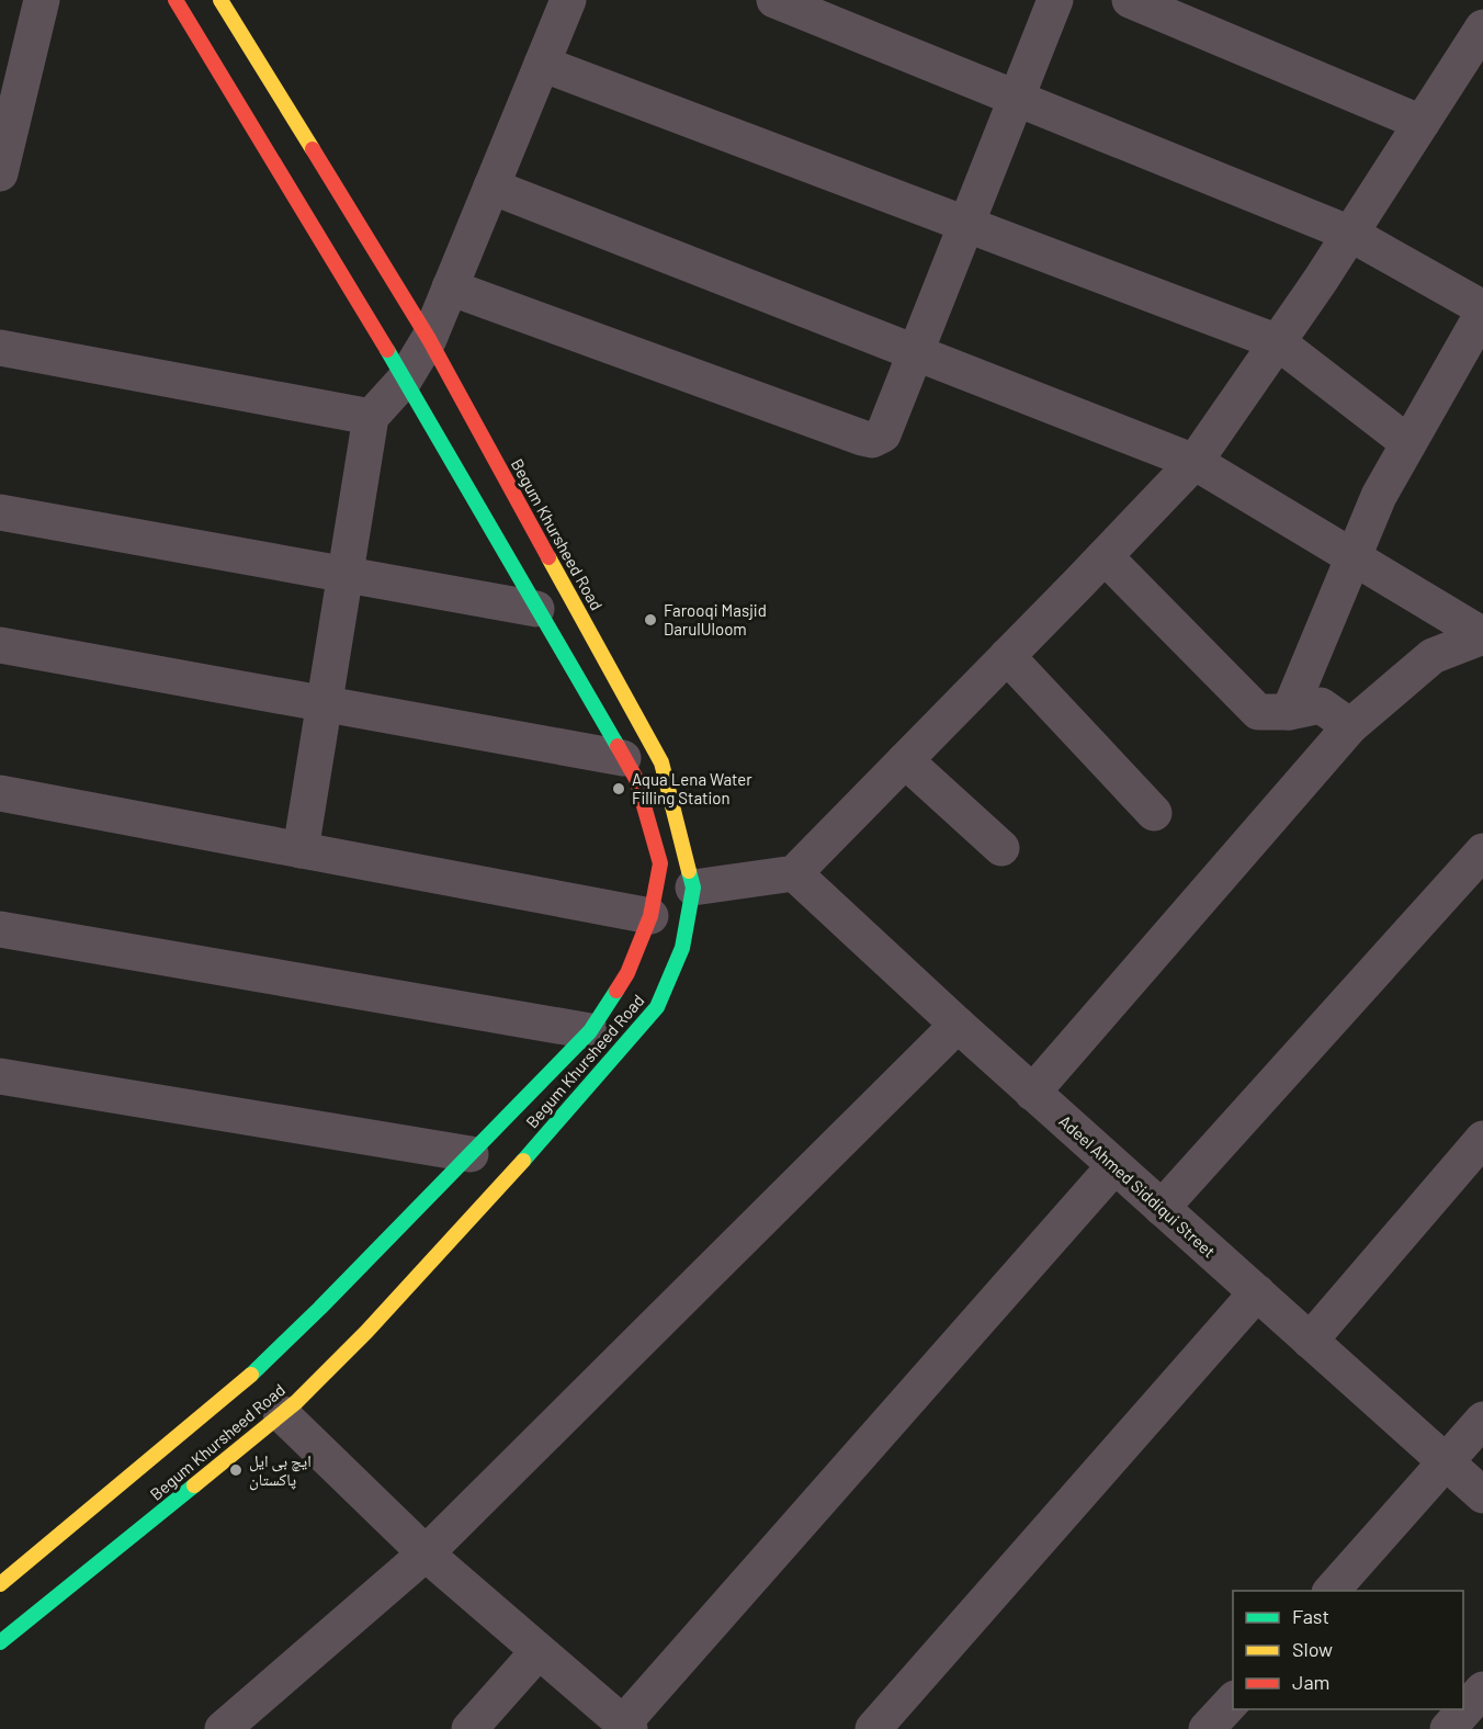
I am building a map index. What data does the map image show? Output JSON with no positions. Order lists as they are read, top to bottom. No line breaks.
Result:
{"streets":{"main road":["Begum Khursheed Road"],"street":["Adeel Ahmed Siddiqui Street"]},"places":["Farooqi Masjid DarulUloom","Aqua Lena Water Filling Station","ایچ بی ایل پاکستان"],"legend":["Fast","Slow","Jam"]}
